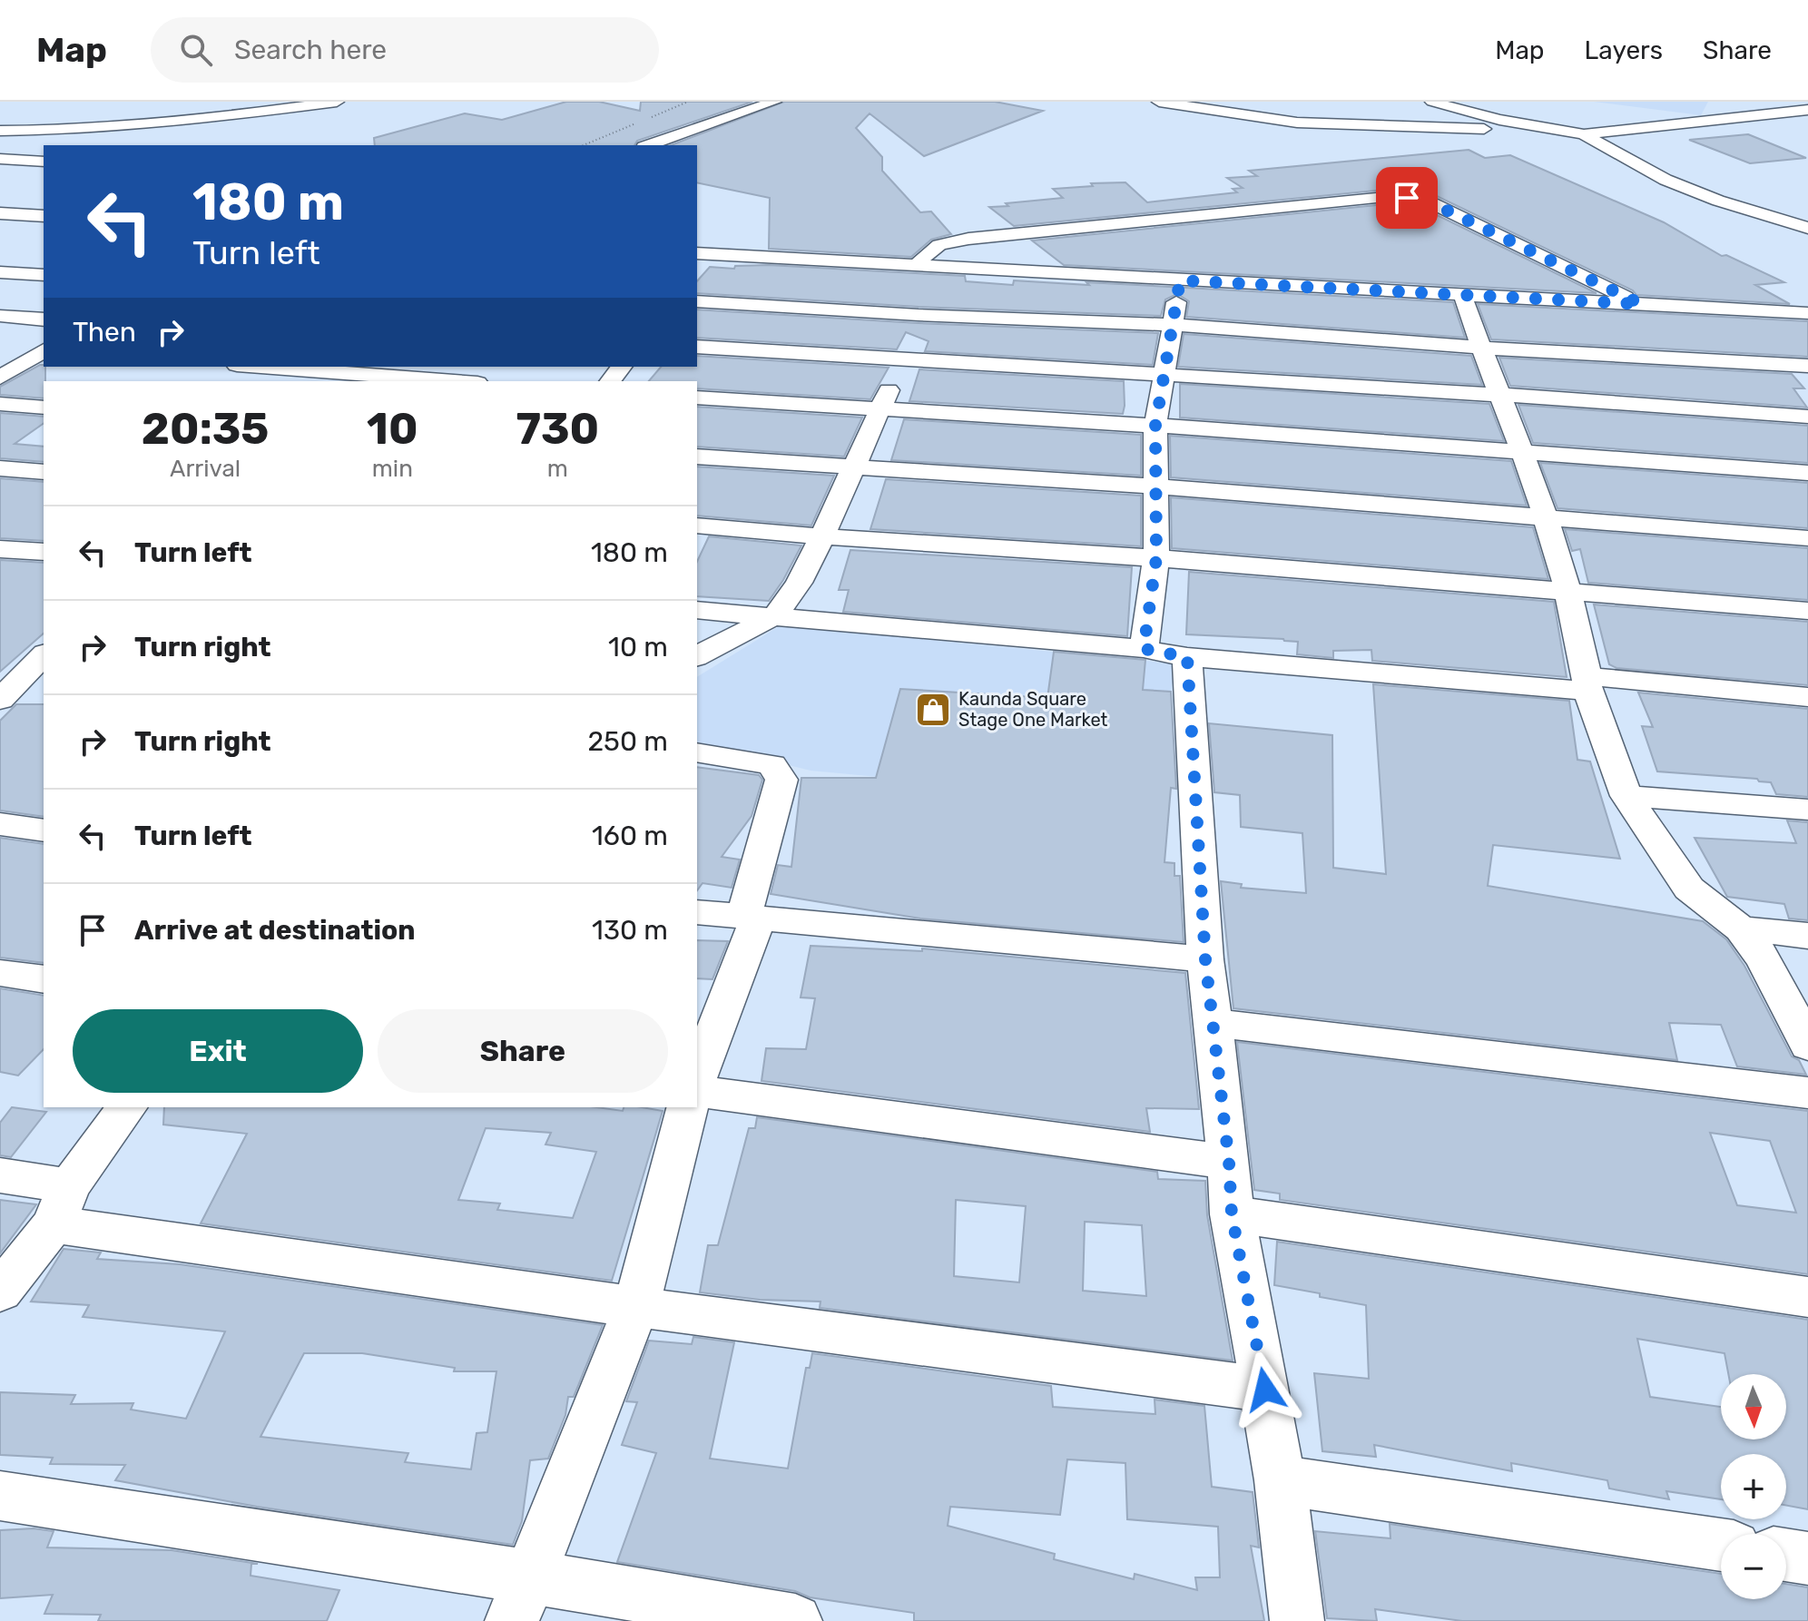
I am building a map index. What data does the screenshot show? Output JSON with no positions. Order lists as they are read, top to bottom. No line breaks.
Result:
{"places":{"shop":["Kaunda Square Stage One Market"]},"north":"bottom","page":{"header":"Map","search":"Search here","nav":["Map","Layers","Share"],"turn":["180 m","Turn left"],"then":"Then","eta":["20:35","Arrival","10","min","730","m"],"list":[{"name":"Turn left","value":"180 m"},{"name":"Turn right","value":"10 m"},{"name":"Turn right","value":"250 m"},{"name":"Turn left","value":"160 m"},{"name":"Arrive at destination","value":"130 m"}],"buttons":["Exit","Share"],"map_buttons":["+","−"]}}
